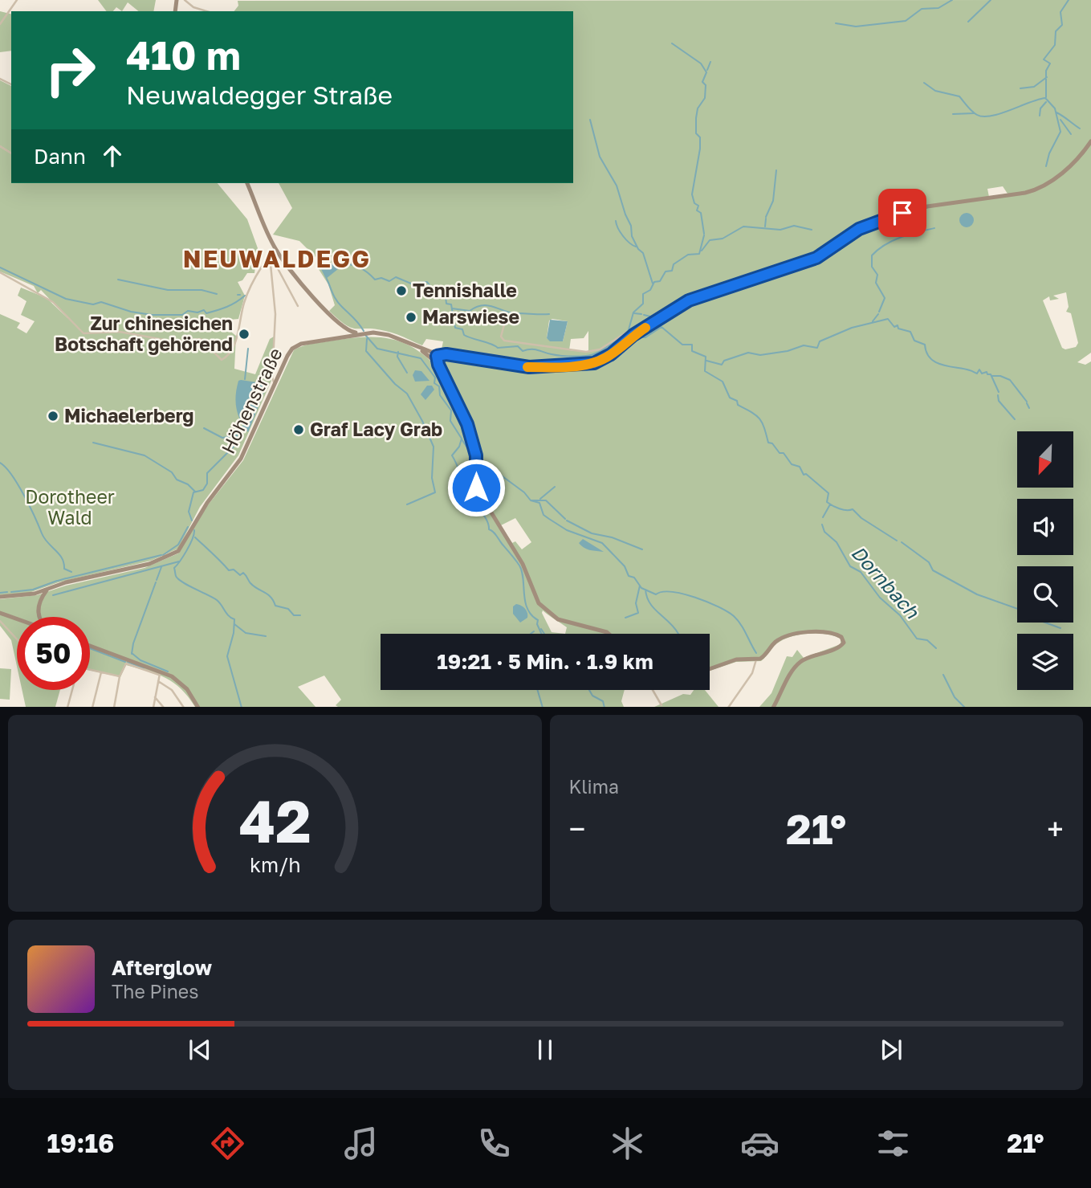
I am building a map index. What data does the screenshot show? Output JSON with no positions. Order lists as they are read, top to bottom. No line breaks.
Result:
{"streets":{"main road":["Höhenstraße"]},"districts":["NEUWALDEGG"],"water":["Dornbach"],"parks":["Dorotheer Wald"],"places":["Tennishalle","Marswiese","Zur chinesichen Botschaft gehörend","Michaelerberg","Graf Lacy Grab"],"north":"bottom left","page":{"turn":["410 m","Neuwaldegger Straße"],"then":"Dann","limit":"50","trip":"19:21 · 5 Min. · 1.9 km","tile":"Klima","heat":["−","21°","+"],"song":["Afterglow","The Pines"],"tabs":["19:16","21°"],"gauge":["42","km/h"]}}
